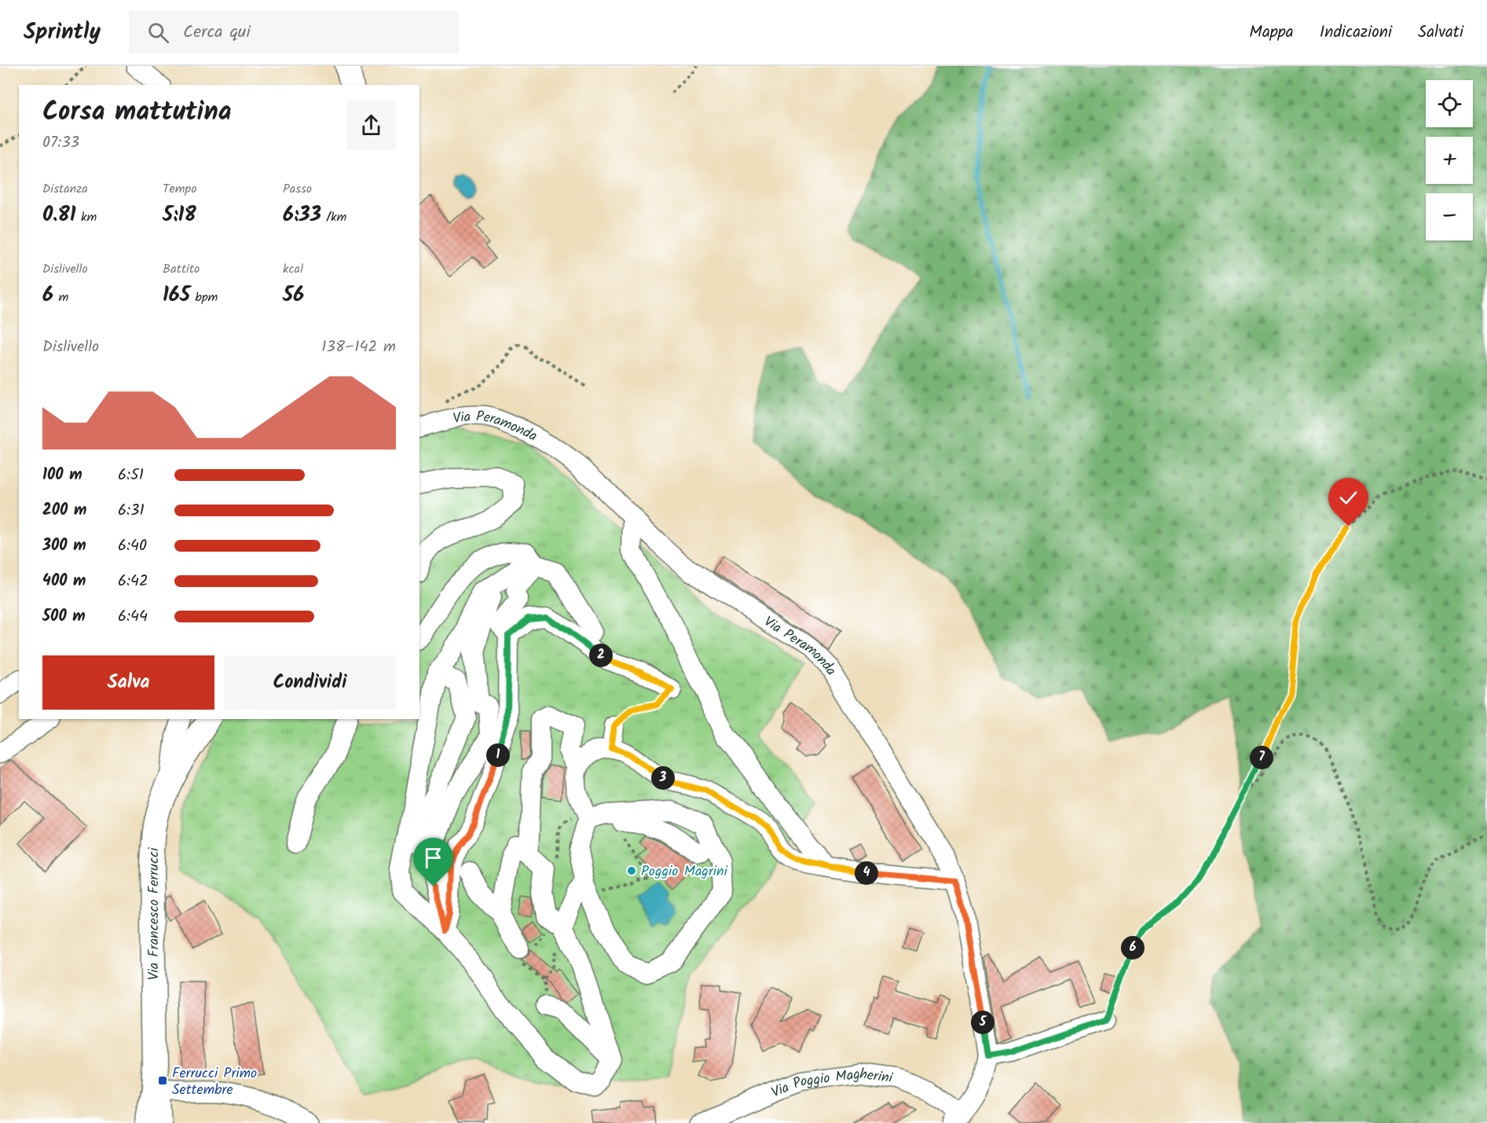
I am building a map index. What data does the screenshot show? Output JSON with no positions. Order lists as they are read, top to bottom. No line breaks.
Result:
{"streets":{"main road":["Via Francesco Ferrucci"],"street":["Via Peramonda","Via Poggio Magherini"]},"places":{"other":["Poggio Magrini"],"transit":["Ferrucci Primo Settembre"]},"page":{"header":"Sprintly","search":"Cerca qui","nav":["Mappa","Indicazioni","Salvati"],"map_buttons":["+","−"],"heading":["Corsa mattutina","07:33"],"stats":[["Distanza","0.81 km"],["Tempo","5:18"],["Passo","6:33 /km"],["Dislivello","6 m"],["Battito","165 bpm"],["kcal","56"]],"chart":["Dislivello","138–142 m"],"list":[{"name":"100 m","note":"6:51"},{"name":"200 m","note":"6:31"},{"name":"300 m","note":"6:40"},{"name":"400 m","note":"6:42"},{"name":"500 m","note":"6:44"}],"pins":["2","1","7","3","4","6","5"],"buttons":["Salva","Condividi"]}}
